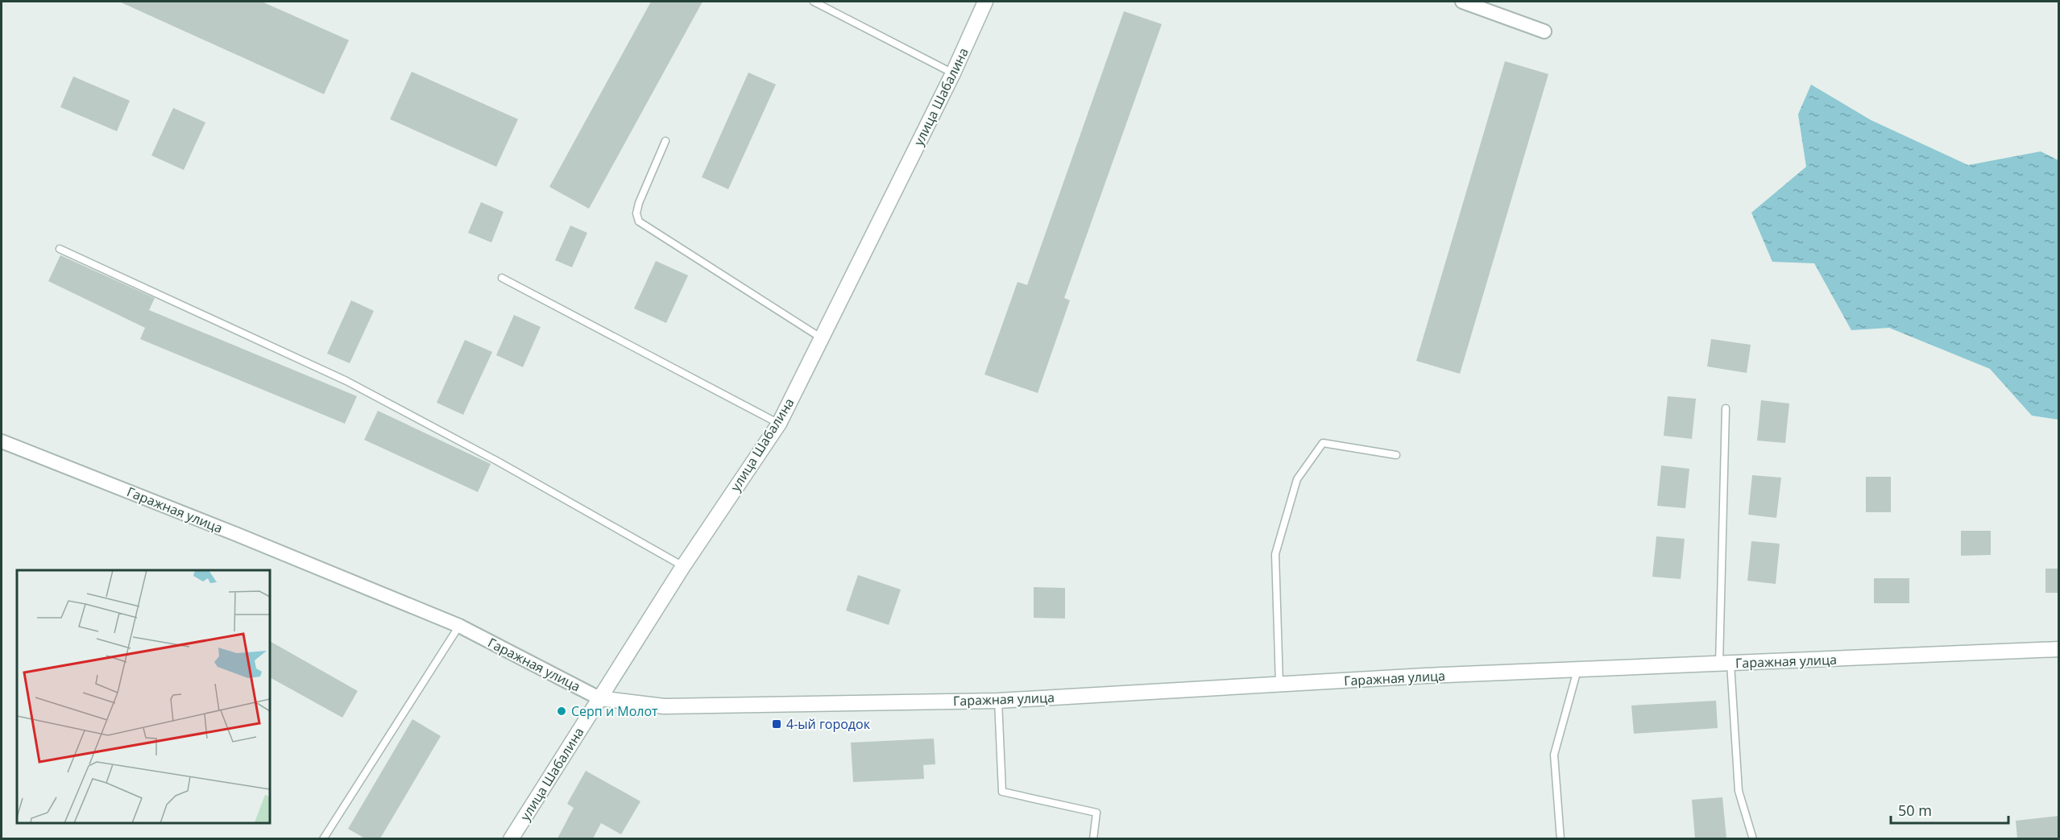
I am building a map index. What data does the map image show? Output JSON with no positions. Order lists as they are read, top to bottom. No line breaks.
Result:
{"streets":{"street":["улица Шабалина","Гаражная улица"]},"crossings":[["улица Шабалина","Гаражная улица"]],"places":{"other":["Серп и Молот"],"transit":["4-ый городок"]},"scale_bar":"50 m"}
